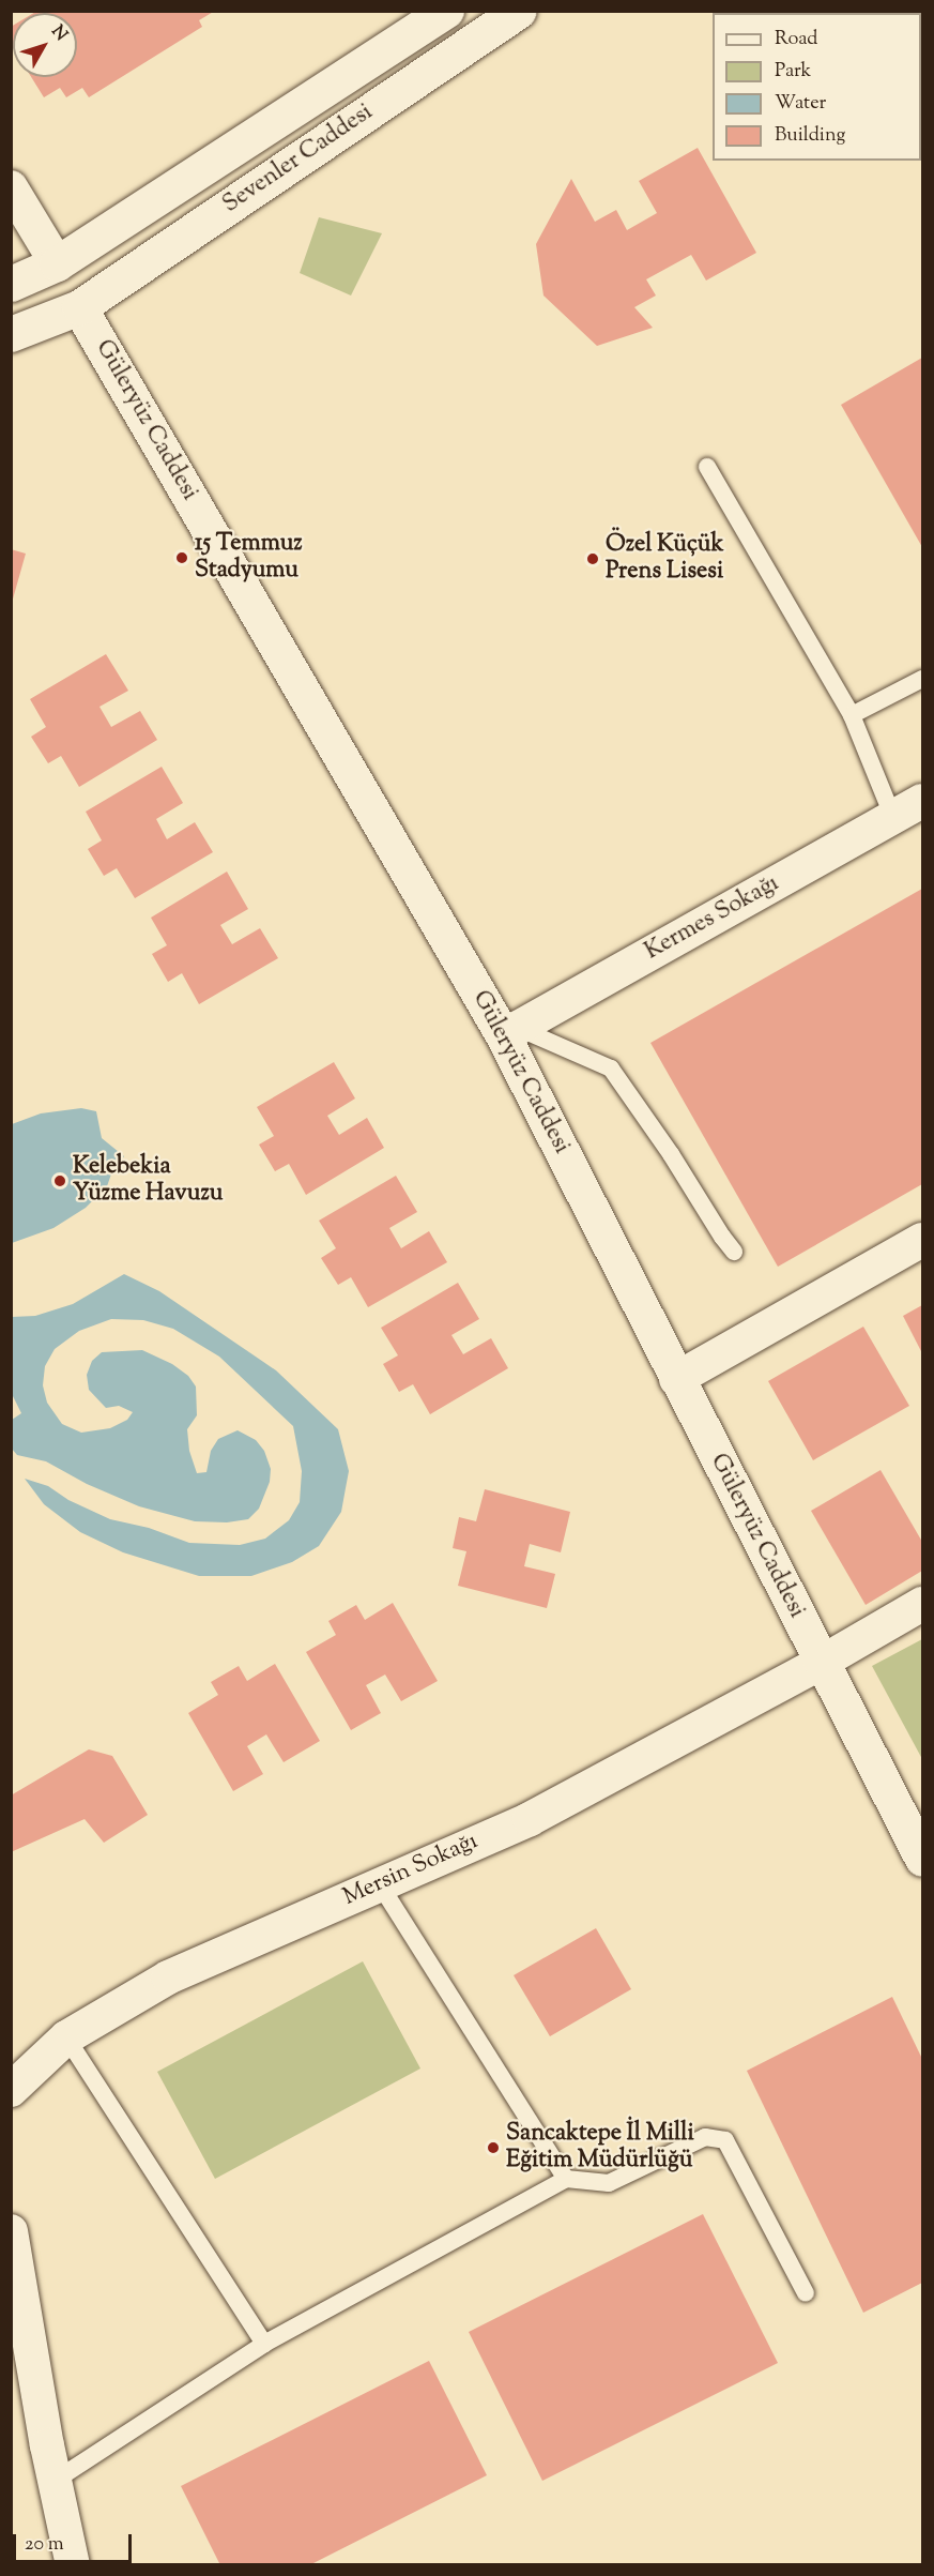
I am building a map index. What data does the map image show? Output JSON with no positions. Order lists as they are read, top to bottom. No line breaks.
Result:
{"streets":{"street":["Sevenler Caddesi","Güleryüz Caddesi","Kermes Sokağı","Mersin Sokağı"]},"crossings":[["Sevenler Caddesi","Güleryüz Caddesi"],["Güleryüz Caddesi","Kermes Sokağı"],["Güleryüz Caddesi","Mersin Sokağı"]],"places":["15 Temmuz Stadyumu","Özel Küçük Prens Lisesi","Kelebekia Yüzme Havuzu","Sancaktepe İl Milli Eğitim Müdürlüğü"],"legend":["Road","Park","Water","Building"],"scale_bar":"20 m","north":"top right"}
